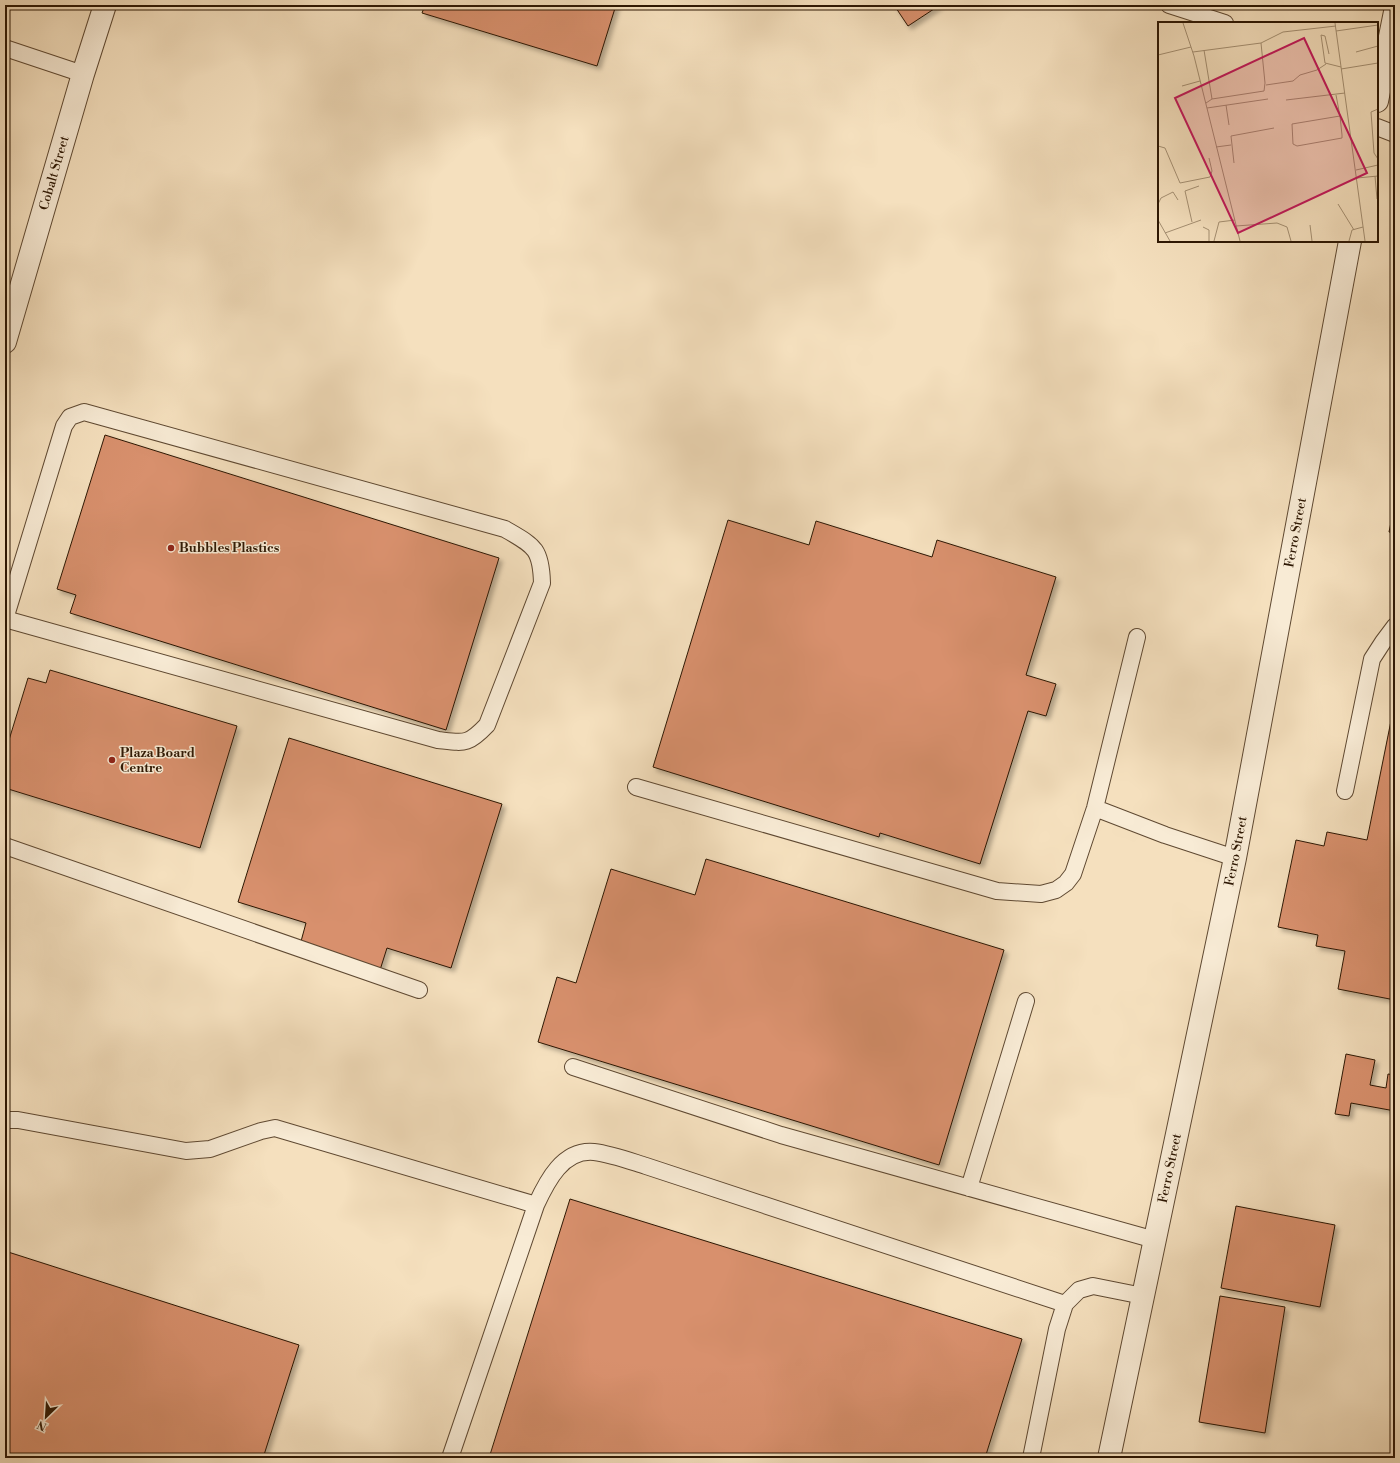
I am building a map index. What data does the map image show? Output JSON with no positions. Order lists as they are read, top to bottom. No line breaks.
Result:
{"streets":{"street":["Cobalt Street","Ferro Street"]},"places":["Bubbles Plastics","Plaza Board Centre"],"north":"bottom left"}
